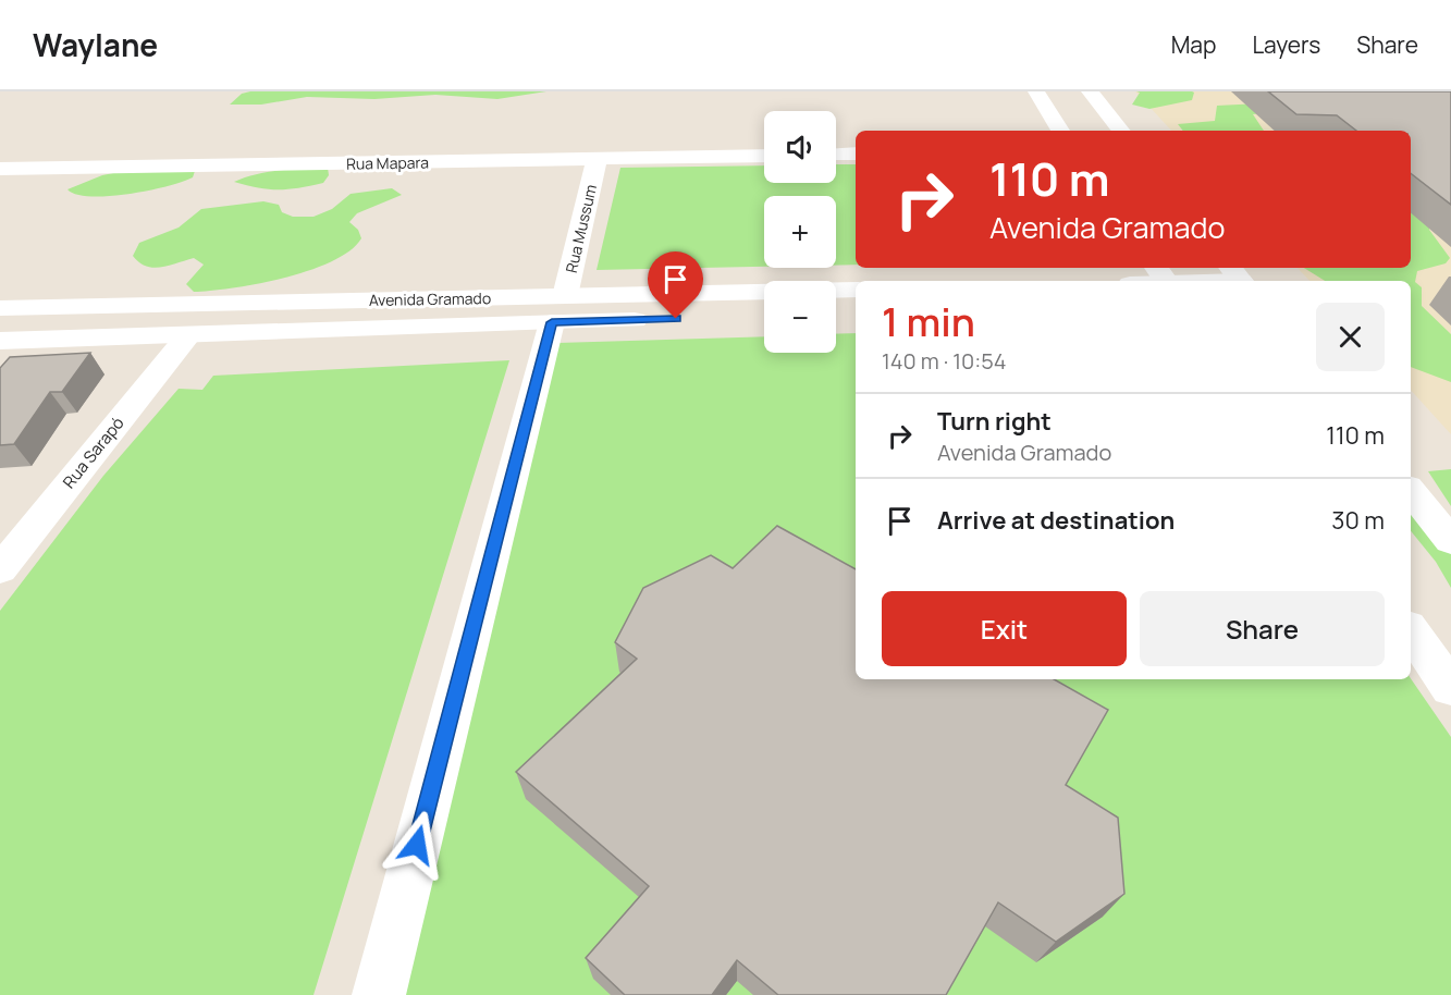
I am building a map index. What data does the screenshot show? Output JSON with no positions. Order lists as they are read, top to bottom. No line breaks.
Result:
{"streets":{"street":["Rua Mapara","Rua Mussum","Avenida Gramado","Rua Sarapó"]},"crossings":[["Rua Mapara","Rua Mussum"],["Rua Mussum","Avenida Gramado"],["Avenida Gramado","Rua Sarapó"]],"page":{"header":"Waylane","nav":["Map","Layers","Share"],"map_buttons":["+","−"],"turn":["110 m","Avenida Gramado"],"heading":["1 min","140 m · 10:54"],"list":[{"name":"Turn right","note":"Avenida Gramado","value":"110 m"},{"name":"Arrive at destination","value":"30 m"}],"buttons":["Exit","Share"]}}
